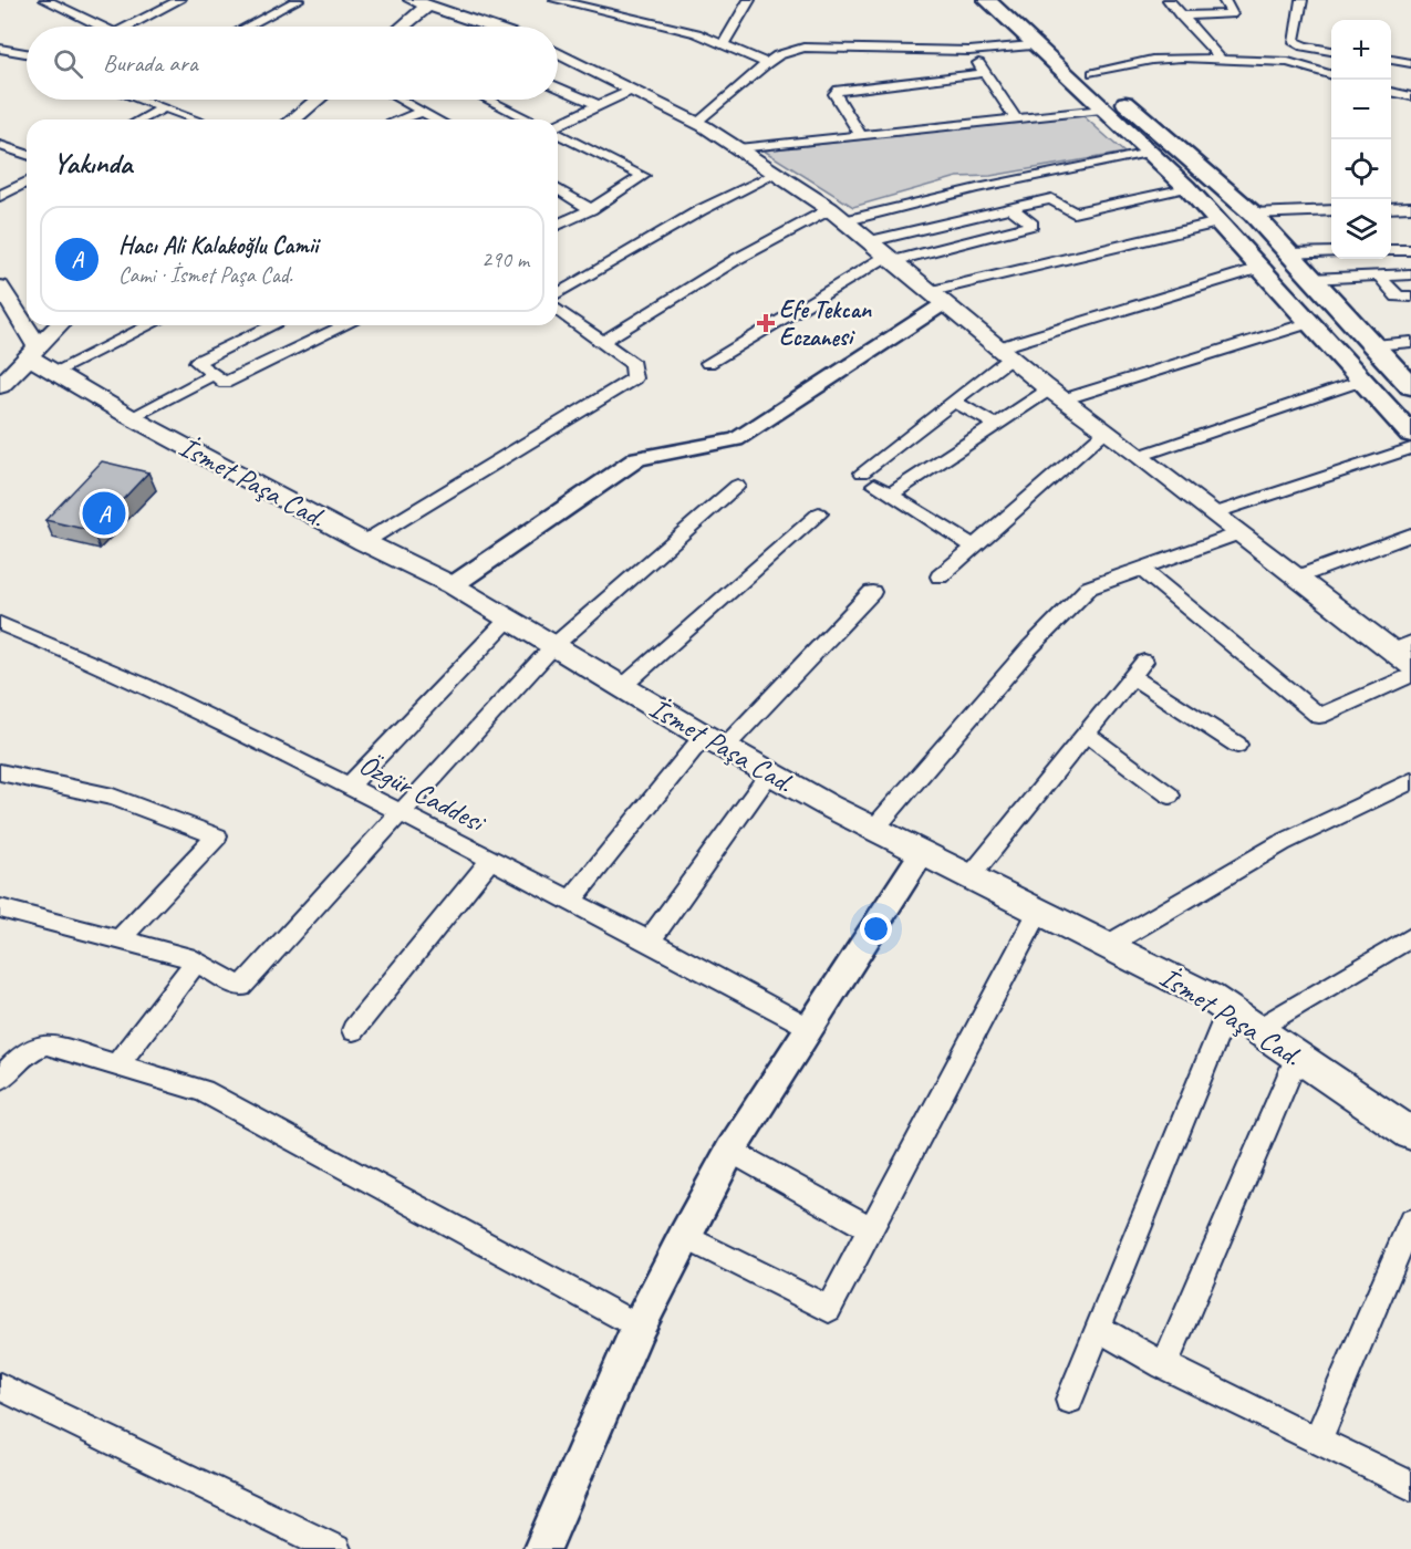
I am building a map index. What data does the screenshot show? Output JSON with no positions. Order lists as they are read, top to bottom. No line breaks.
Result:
{"streets":{"main road":["İsmet Paşa Cad."],"street":["Özgür Caddesi"]},"places":{"health":["Efe Tekcan Eczanesi"]},"page":{"map_buttons":["+","−"],"search":"Burada ara","heading":"Yakında","list":[{"mark":"A","name":"Hacı Ali Kalakoğlu Camii","note":"Cami · İsmet Paşa Cad.","value":"290 m"}],"pins":"A"}}
